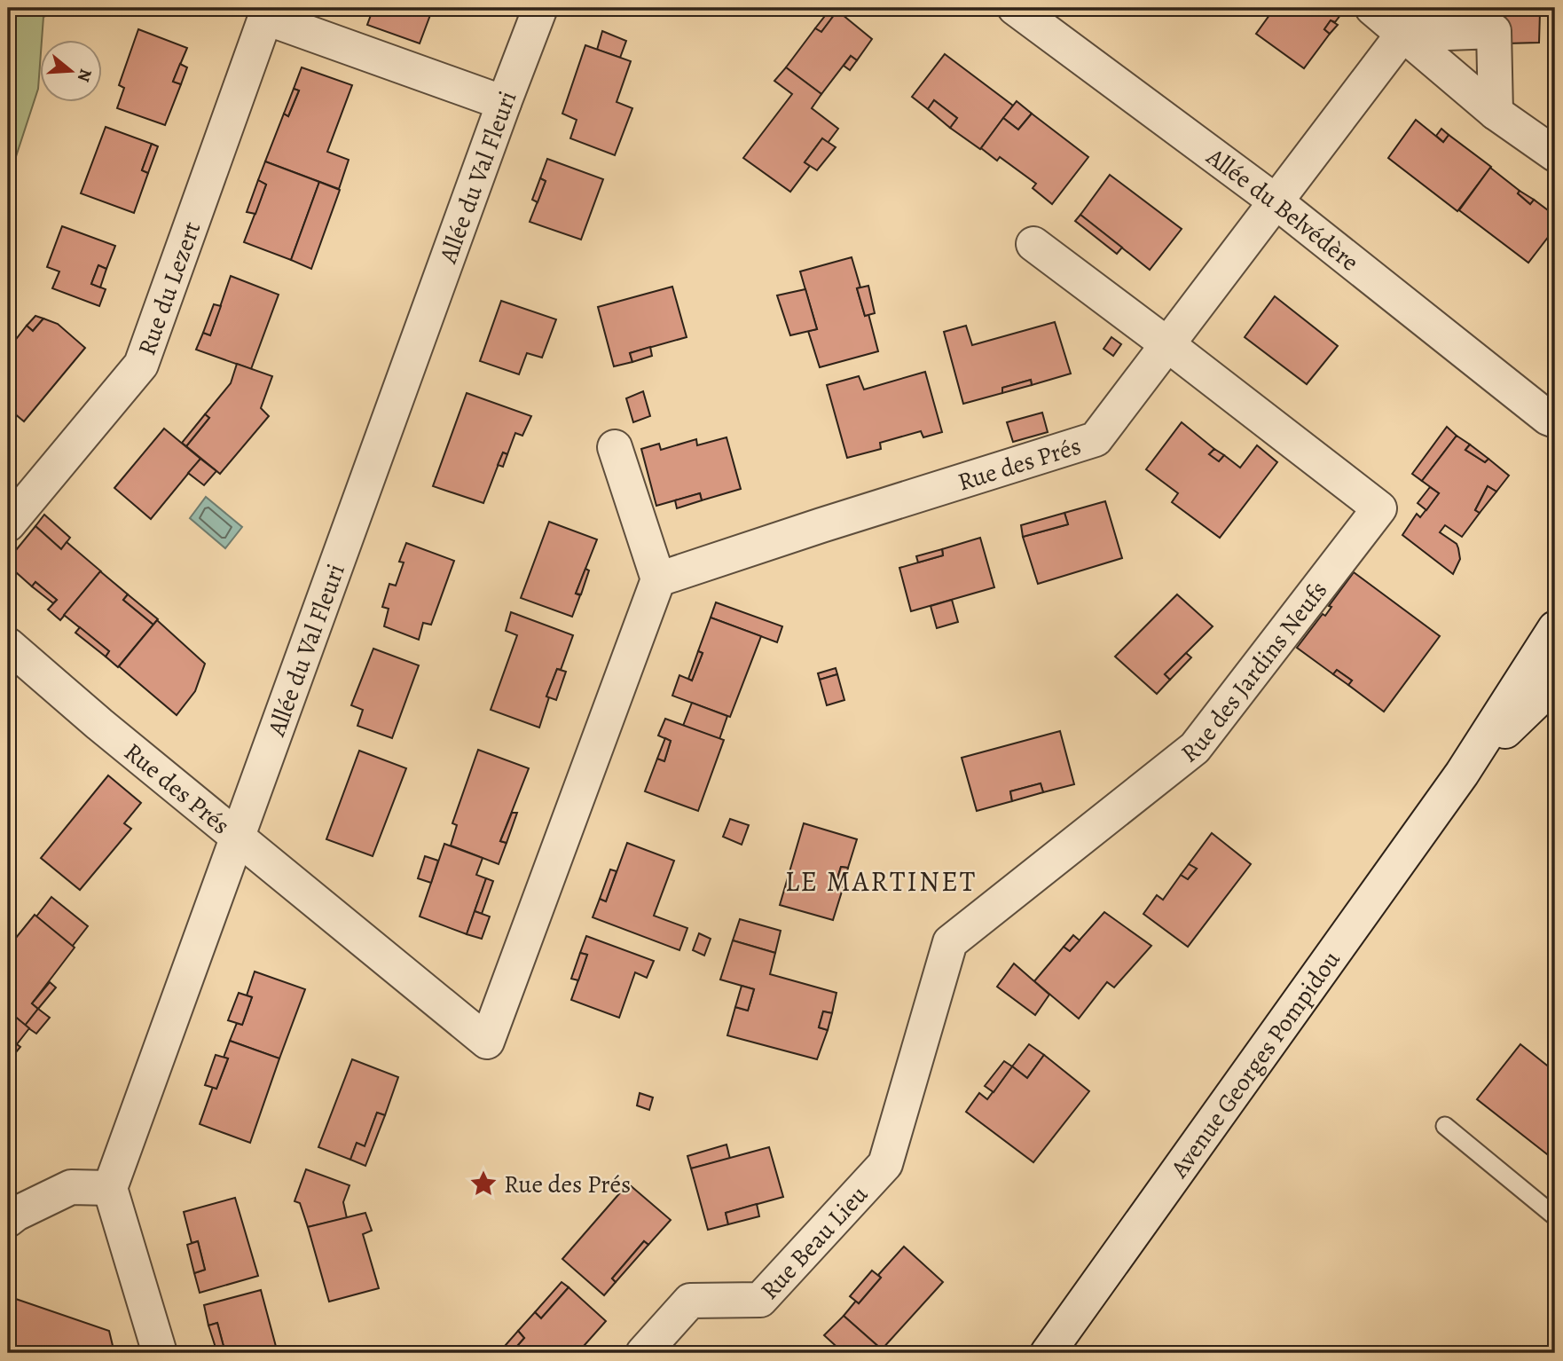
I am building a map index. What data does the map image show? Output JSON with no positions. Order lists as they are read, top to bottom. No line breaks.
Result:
{"streets":{"street":["Allée du Val Fleuri","Allée du Belvédère","Rue du Lezert","Rue des Prés","Rue des Jardins Neufs","Avenue Georges Pompidou","Rue Beau Lieu"]},"crossings":[["Allée du Val Fleuri","Rue du Lezert"],["Allée du Val Fleuri","Rue des Prés"],["Allée du Belvédère","Rue des Prés"],["Rue des Prés","Rue des Jardins Neufs"],["Rue des Jardins Neufs","Rue Beau Lieu"]],"districts":["LE MARTINET"],"places":{"place":["Rue des Prés"]},"north":"right"}
